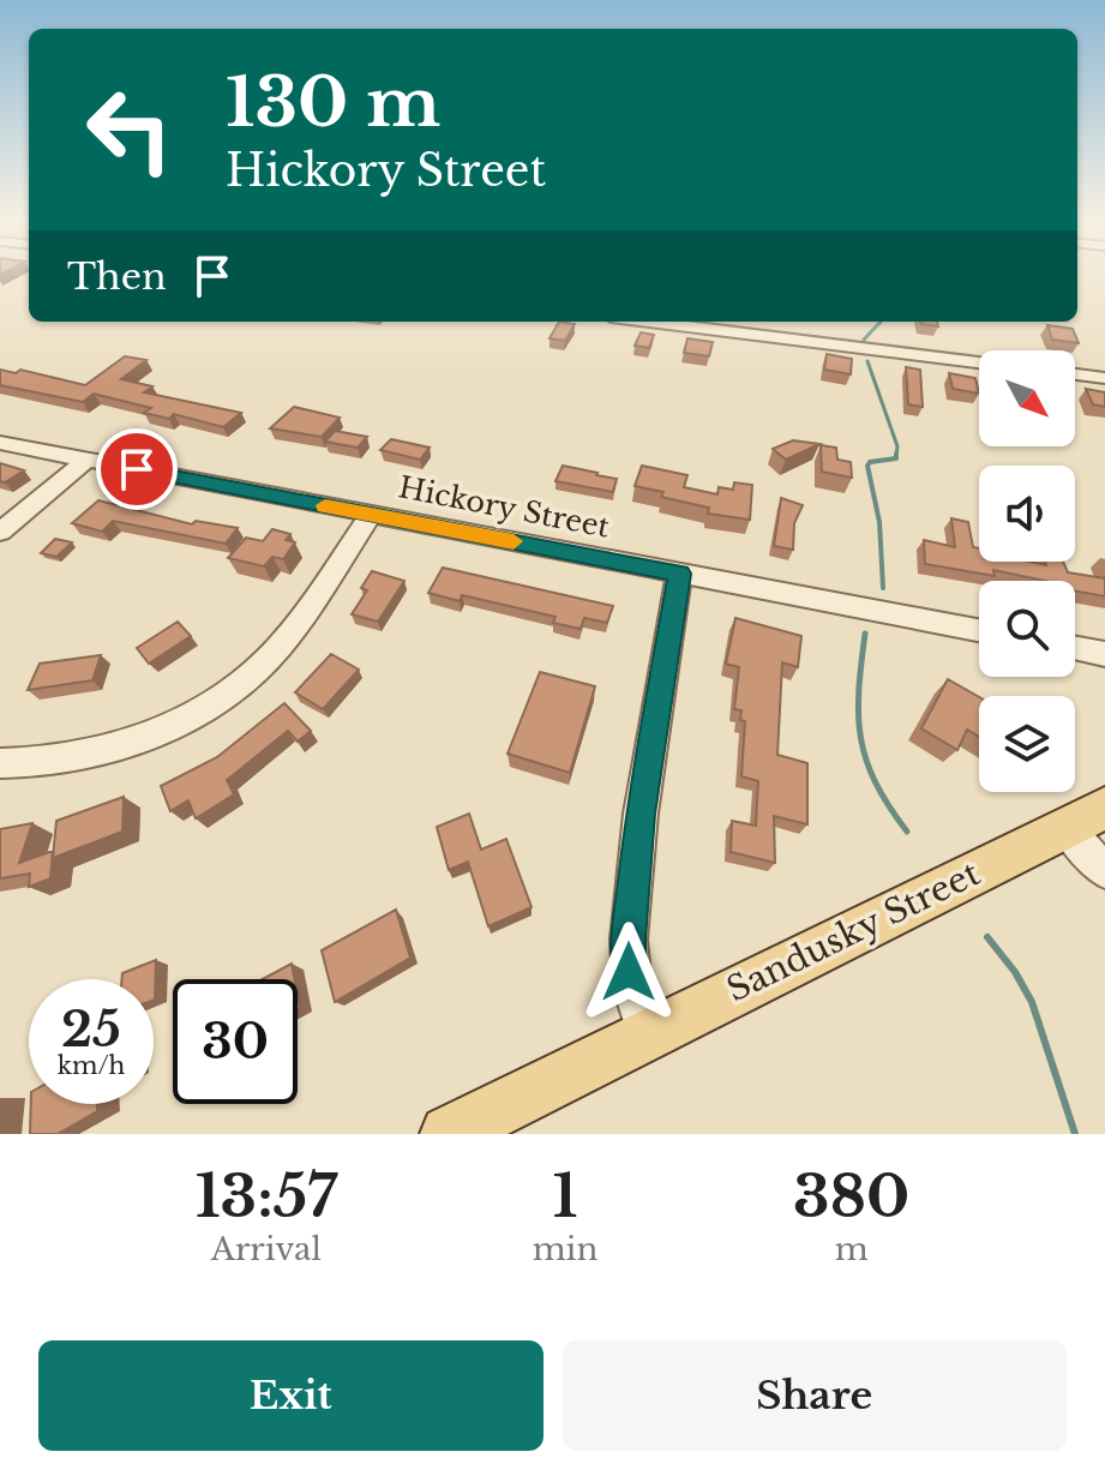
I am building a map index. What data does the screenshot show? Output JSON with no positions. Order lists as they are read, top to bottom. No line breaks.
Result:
{"streets":{"main road":["Sandusky Street"],"street":["Hickory Street"]},"north":"bottom right","page":{"turn":["130 m","Hickory Street"],"then":"Then","speed":"25 km/h","limit":"30","eta":["13:57","Arrival","1","min","380","m"],"buttons":["Exit","Share"]}}
